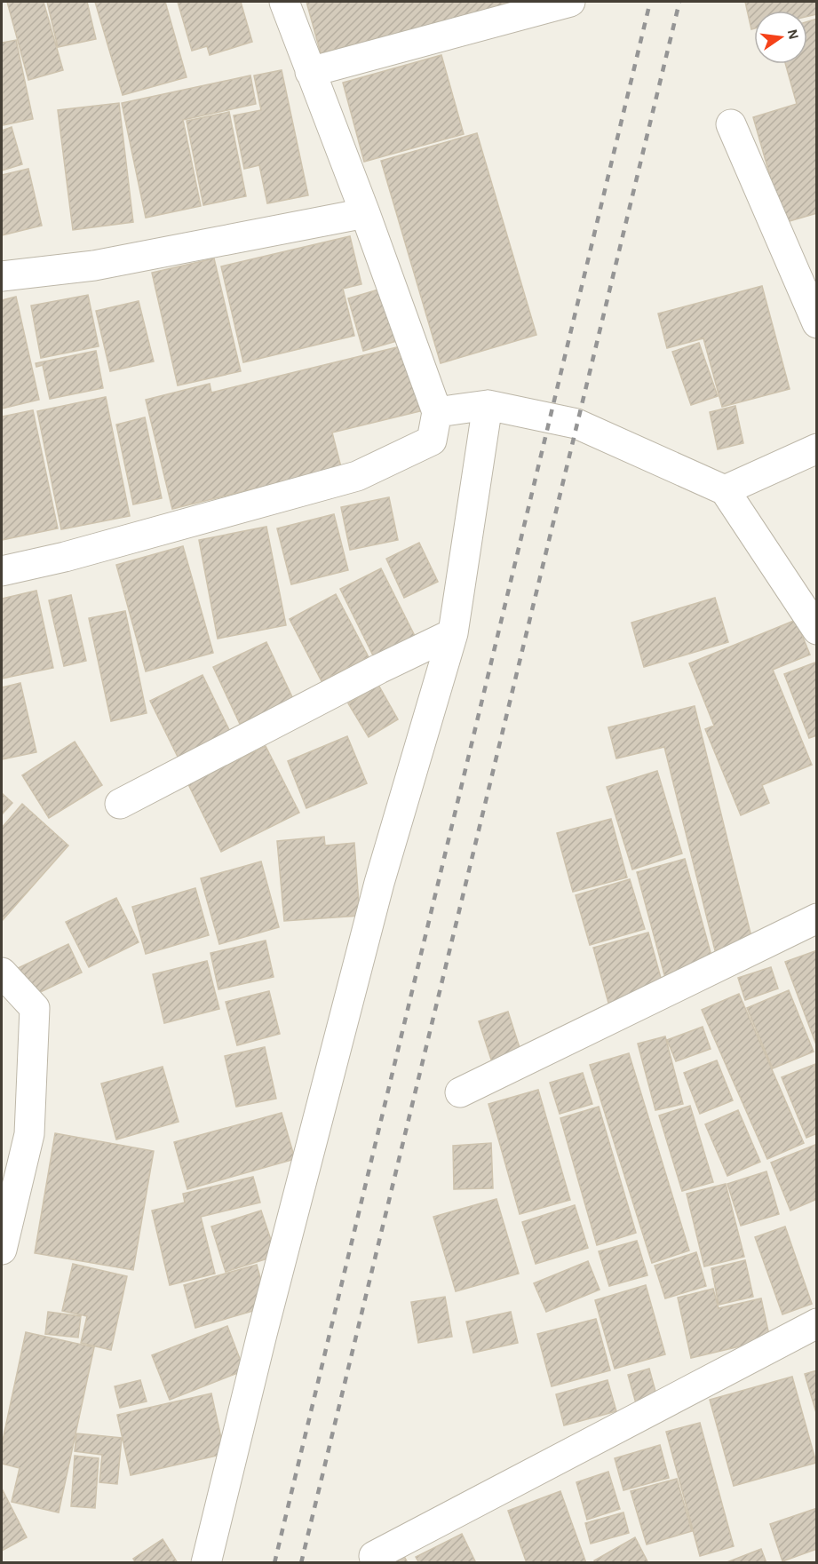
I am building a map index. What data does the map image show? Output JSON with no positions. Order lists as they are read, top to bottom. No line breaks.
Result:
{"north":"right"}
